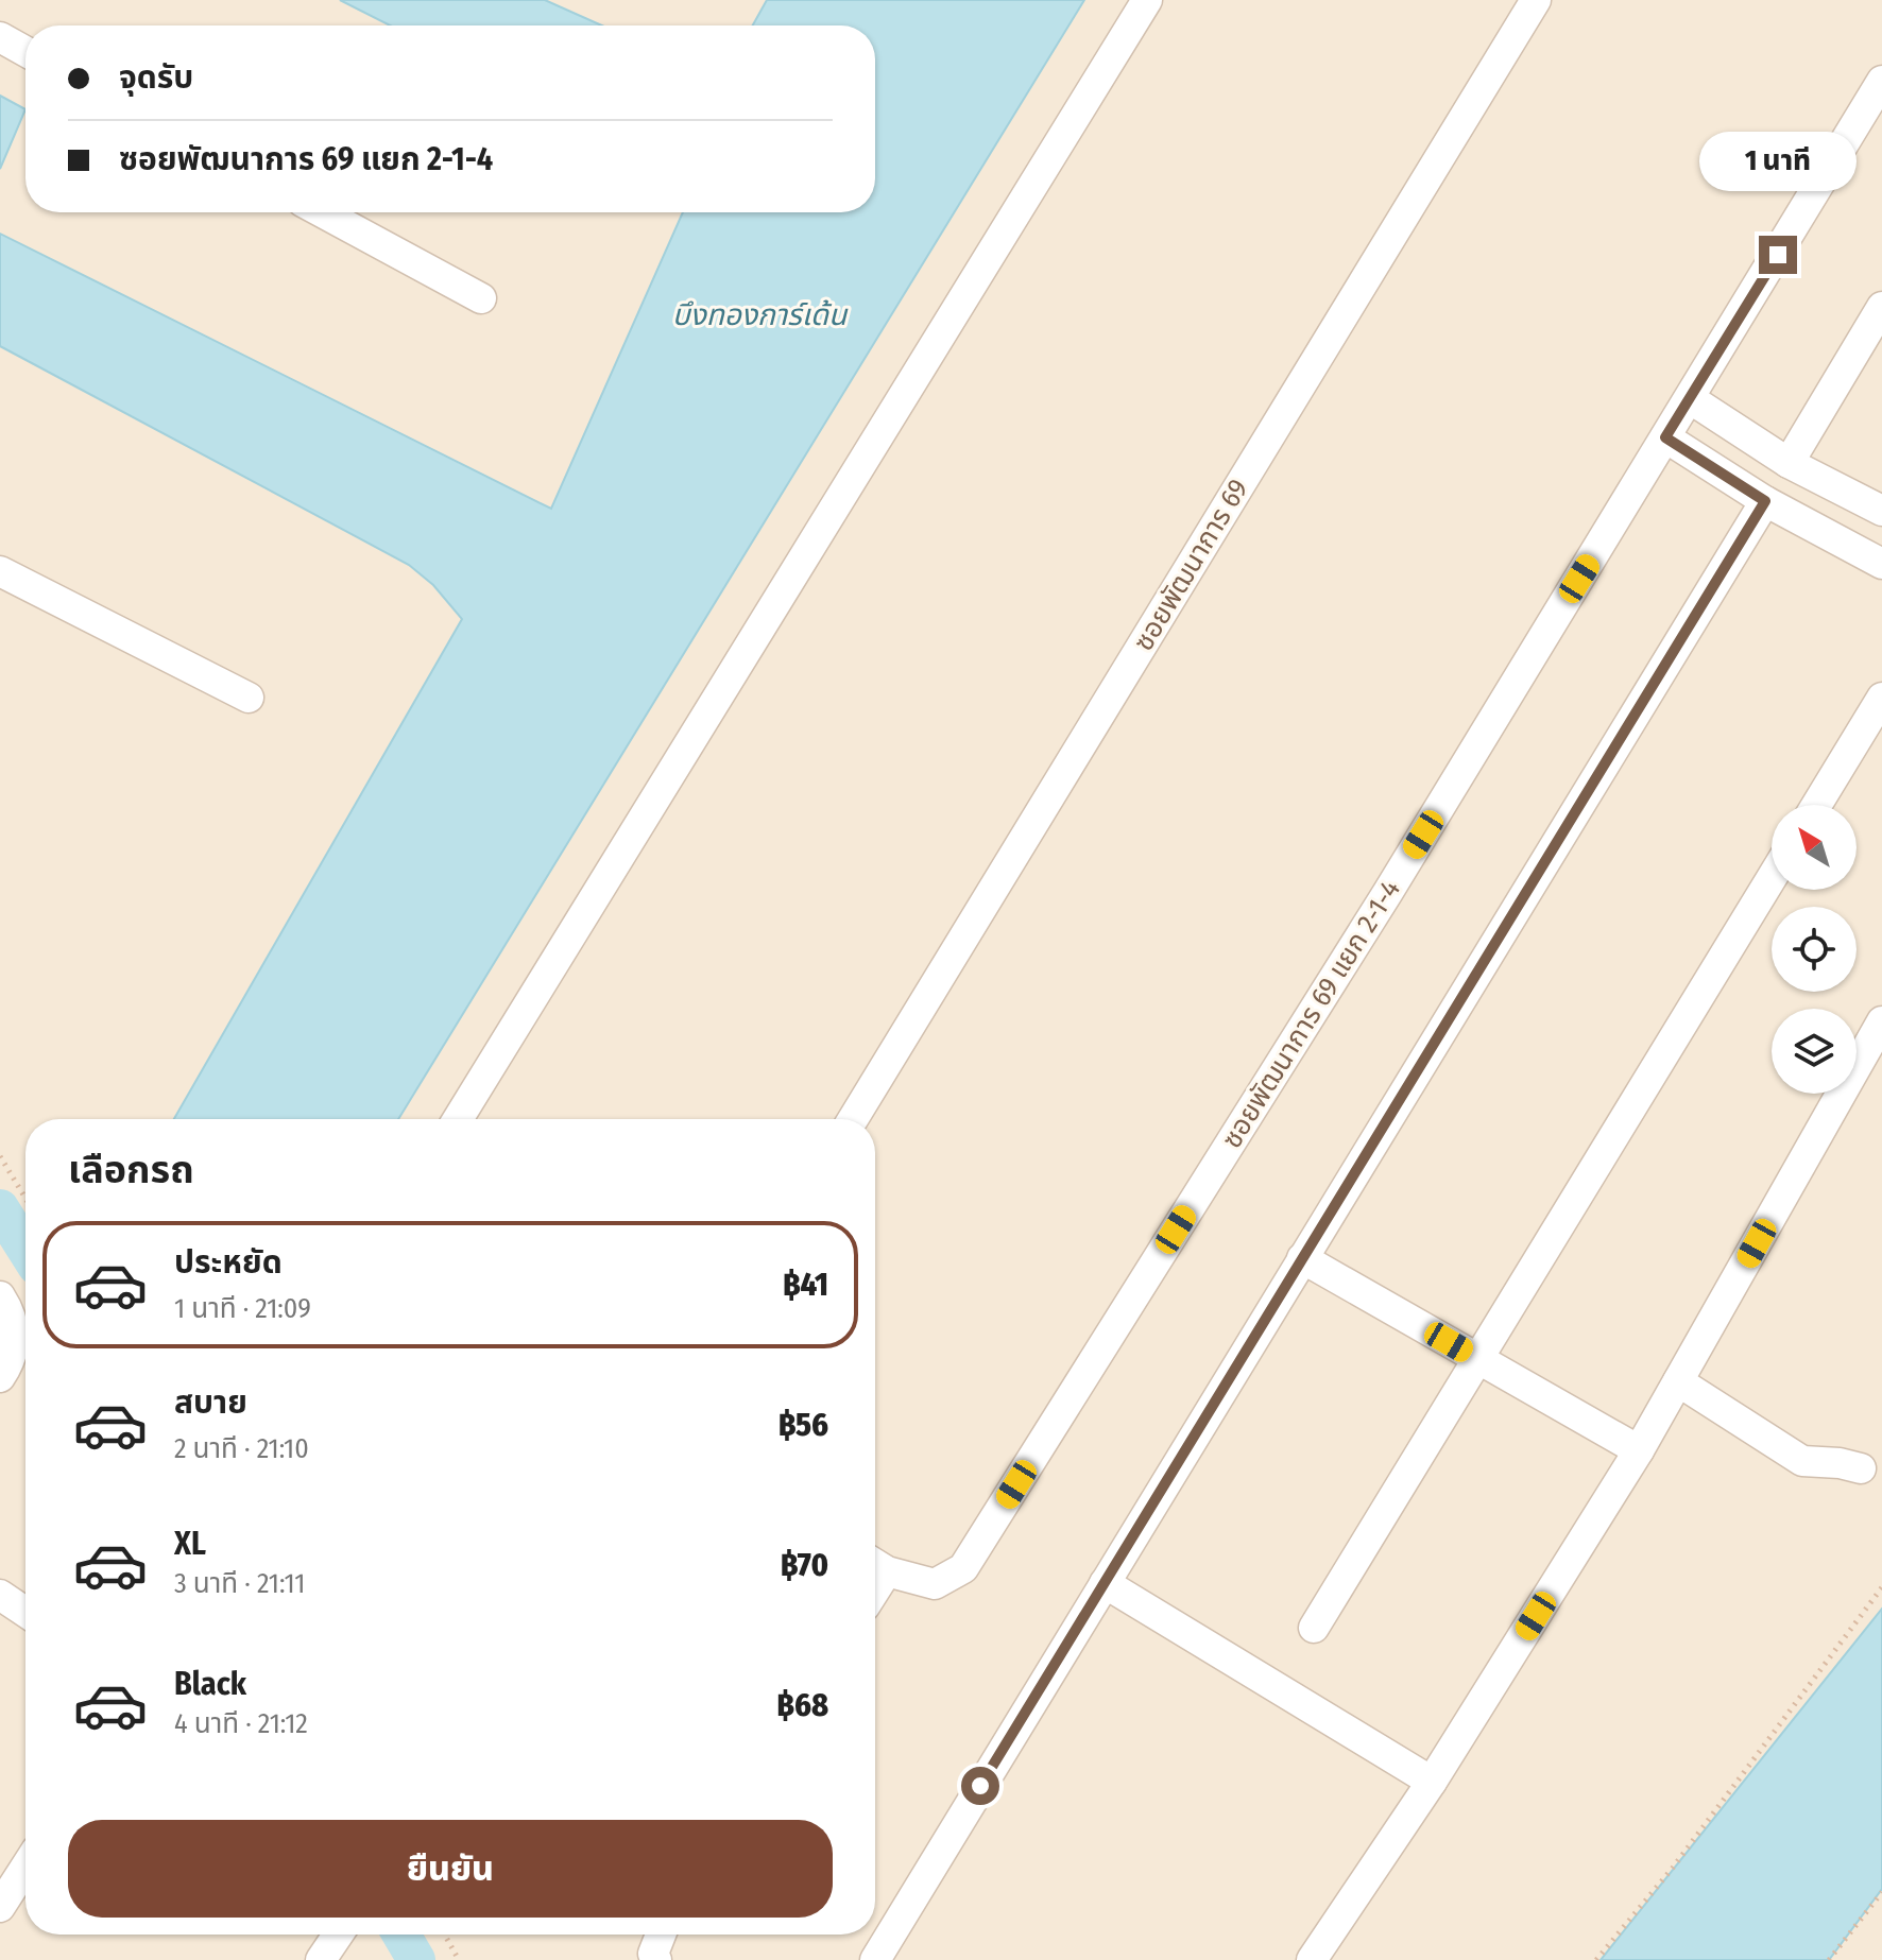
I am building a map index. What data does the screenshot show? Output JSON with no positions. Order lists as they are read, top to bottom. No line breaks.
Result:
{"streets":{"street":["ซอยพัฒนาการ 69","ซอยพัฒนาการ 69 แยก 2-1-4"]},"water":["บึงทองการ์เด้น"],"north":"top left","page":{"banner":["จุดรับ","ซอยพัฒนาการ 69 แยก 2-1-4"],"bubble":"1 นาที","heading":"เลือกรถ","list":[{"name":"ประหยัด","note":"1 นาที · 21:09","value":"฿41"},{"name":"สบาย","note":"2 นาที · 21:10","value":"฿56"},{"name":"XL","note":"3 นาที · 21:11","value":"฿70"},{"name":"Black","note":"4 นาที · 21:12","value":"฿68"}],"buttons":"ยืนยัน"}}
